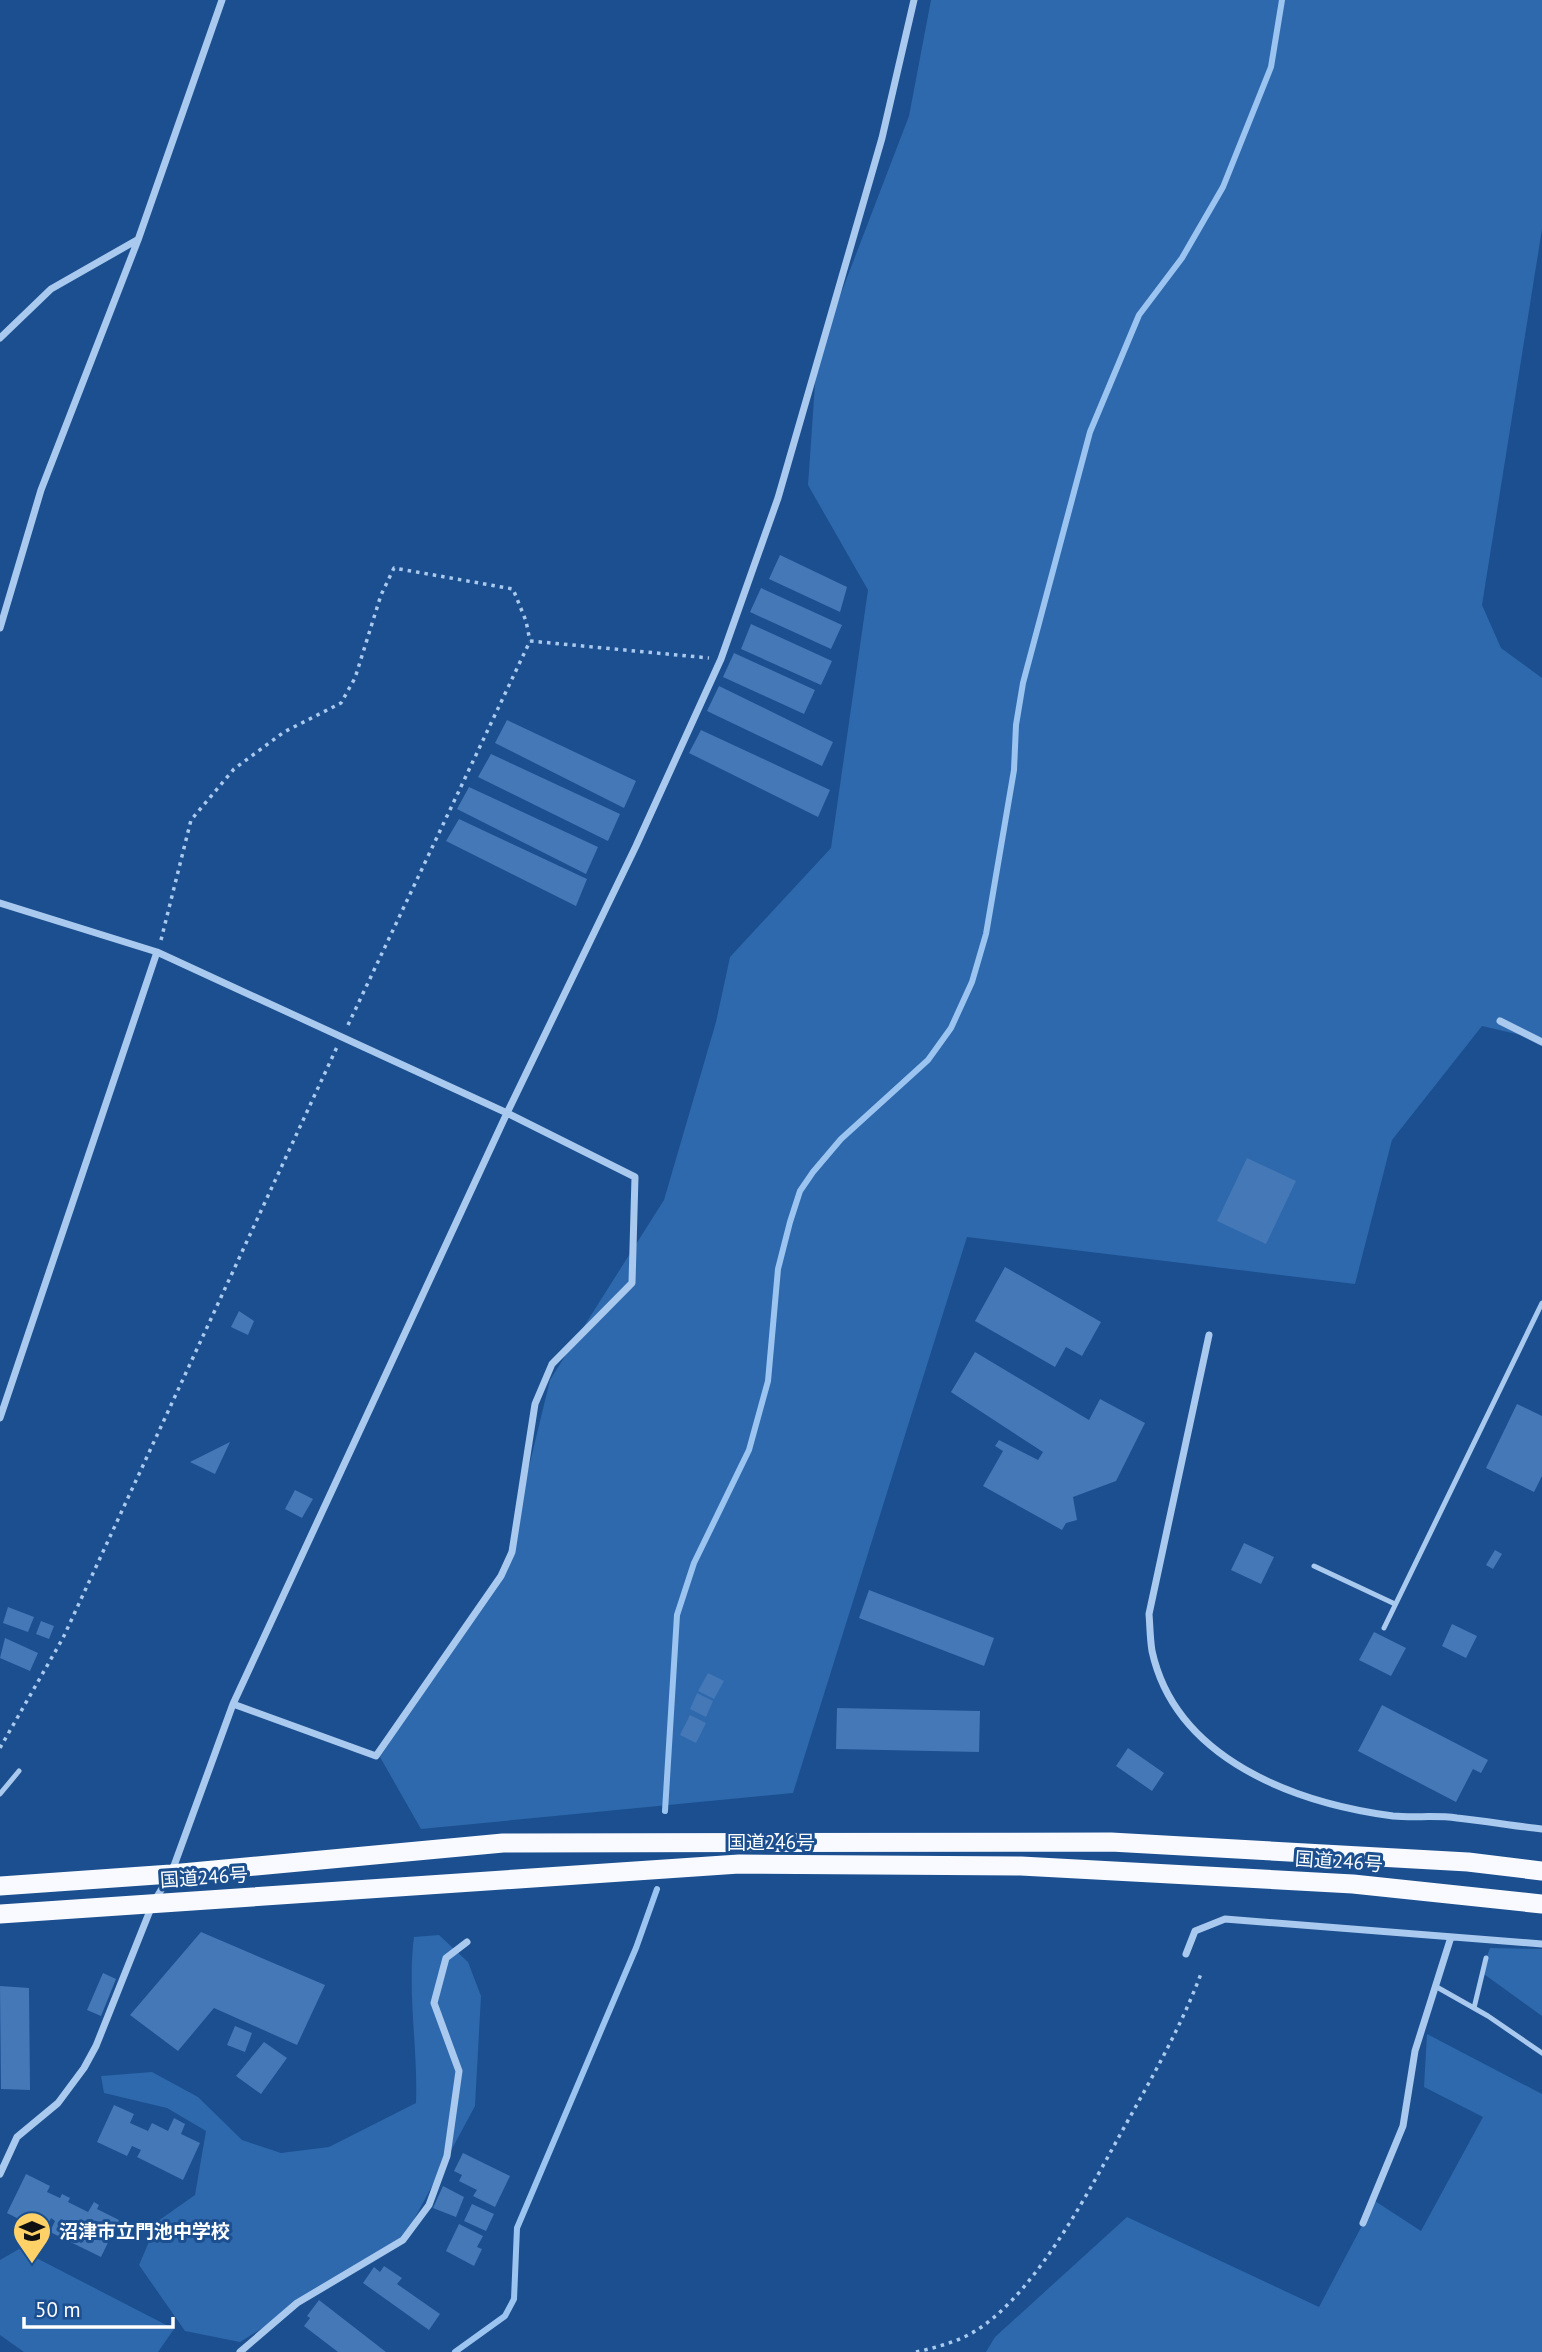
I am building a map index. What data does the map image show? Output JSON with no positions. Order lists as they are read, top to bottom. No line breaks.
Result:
{"streets":{"highway":["国道246号"]},"places":{"school or university":["沼津市立門池中学校"]},"scale_bar":"50 m"}
